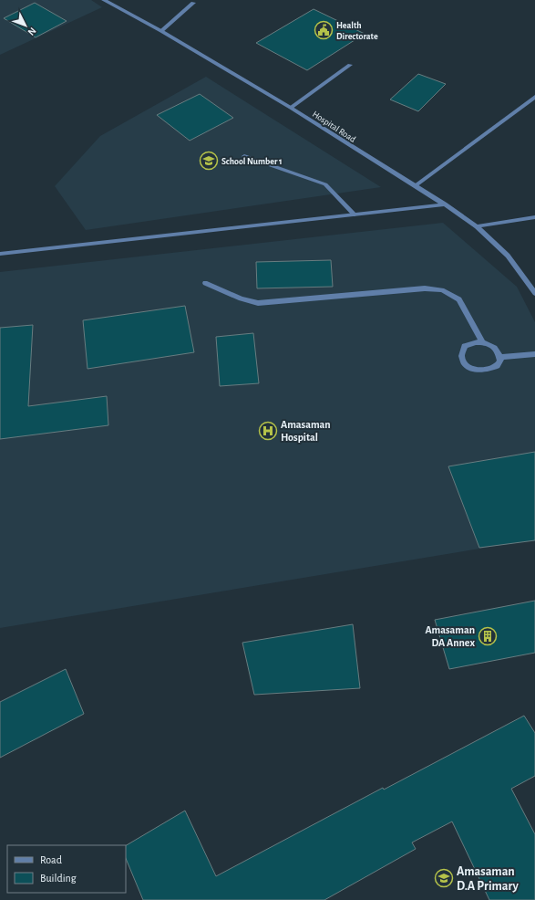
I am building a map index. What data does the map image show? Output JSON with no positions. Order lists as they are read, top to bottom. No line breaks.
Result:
{"streets":{"street":["Hospital Road"]},"places":{"public building":["Health Directorate"],"school or university":["School Number 1","Amasaman D.A Primary"],"hospital":["Amasaman Hospital"],"building":["Amasaman DA Annex"]},"legend":["Road","Building"],"north":"bottom right"}
